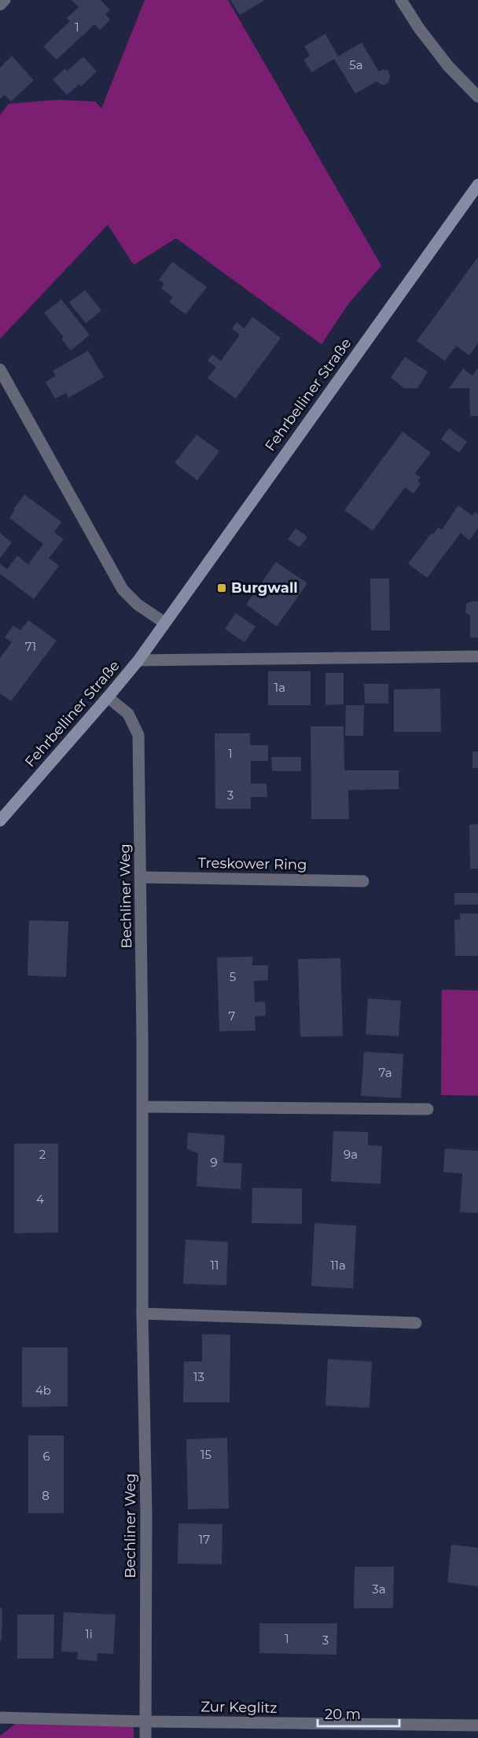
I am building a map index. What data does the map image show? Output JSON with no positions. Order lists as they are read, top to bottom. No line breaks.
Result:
{"streets":{"main road":["Fehrbelliner Straße"],"street":["Treskower Ring","Bechliner Weg","Zur Keglitz"]},"crossings":[["Fehrbelliner Straße","Bechliner Weg"],["Treskower Ring","Bechliner Weg"],["Bechliner Weg","Zur Keglitz"]],"places":{"transit":["Burgwall"]},"house_numbers":["1","5a","71","1a","1","3","5","7","7a","2","9a","9","4","11","11a","13","4b","15","6","8","17","3a","1i","1","3"],"scale_bar":"20 m"}
